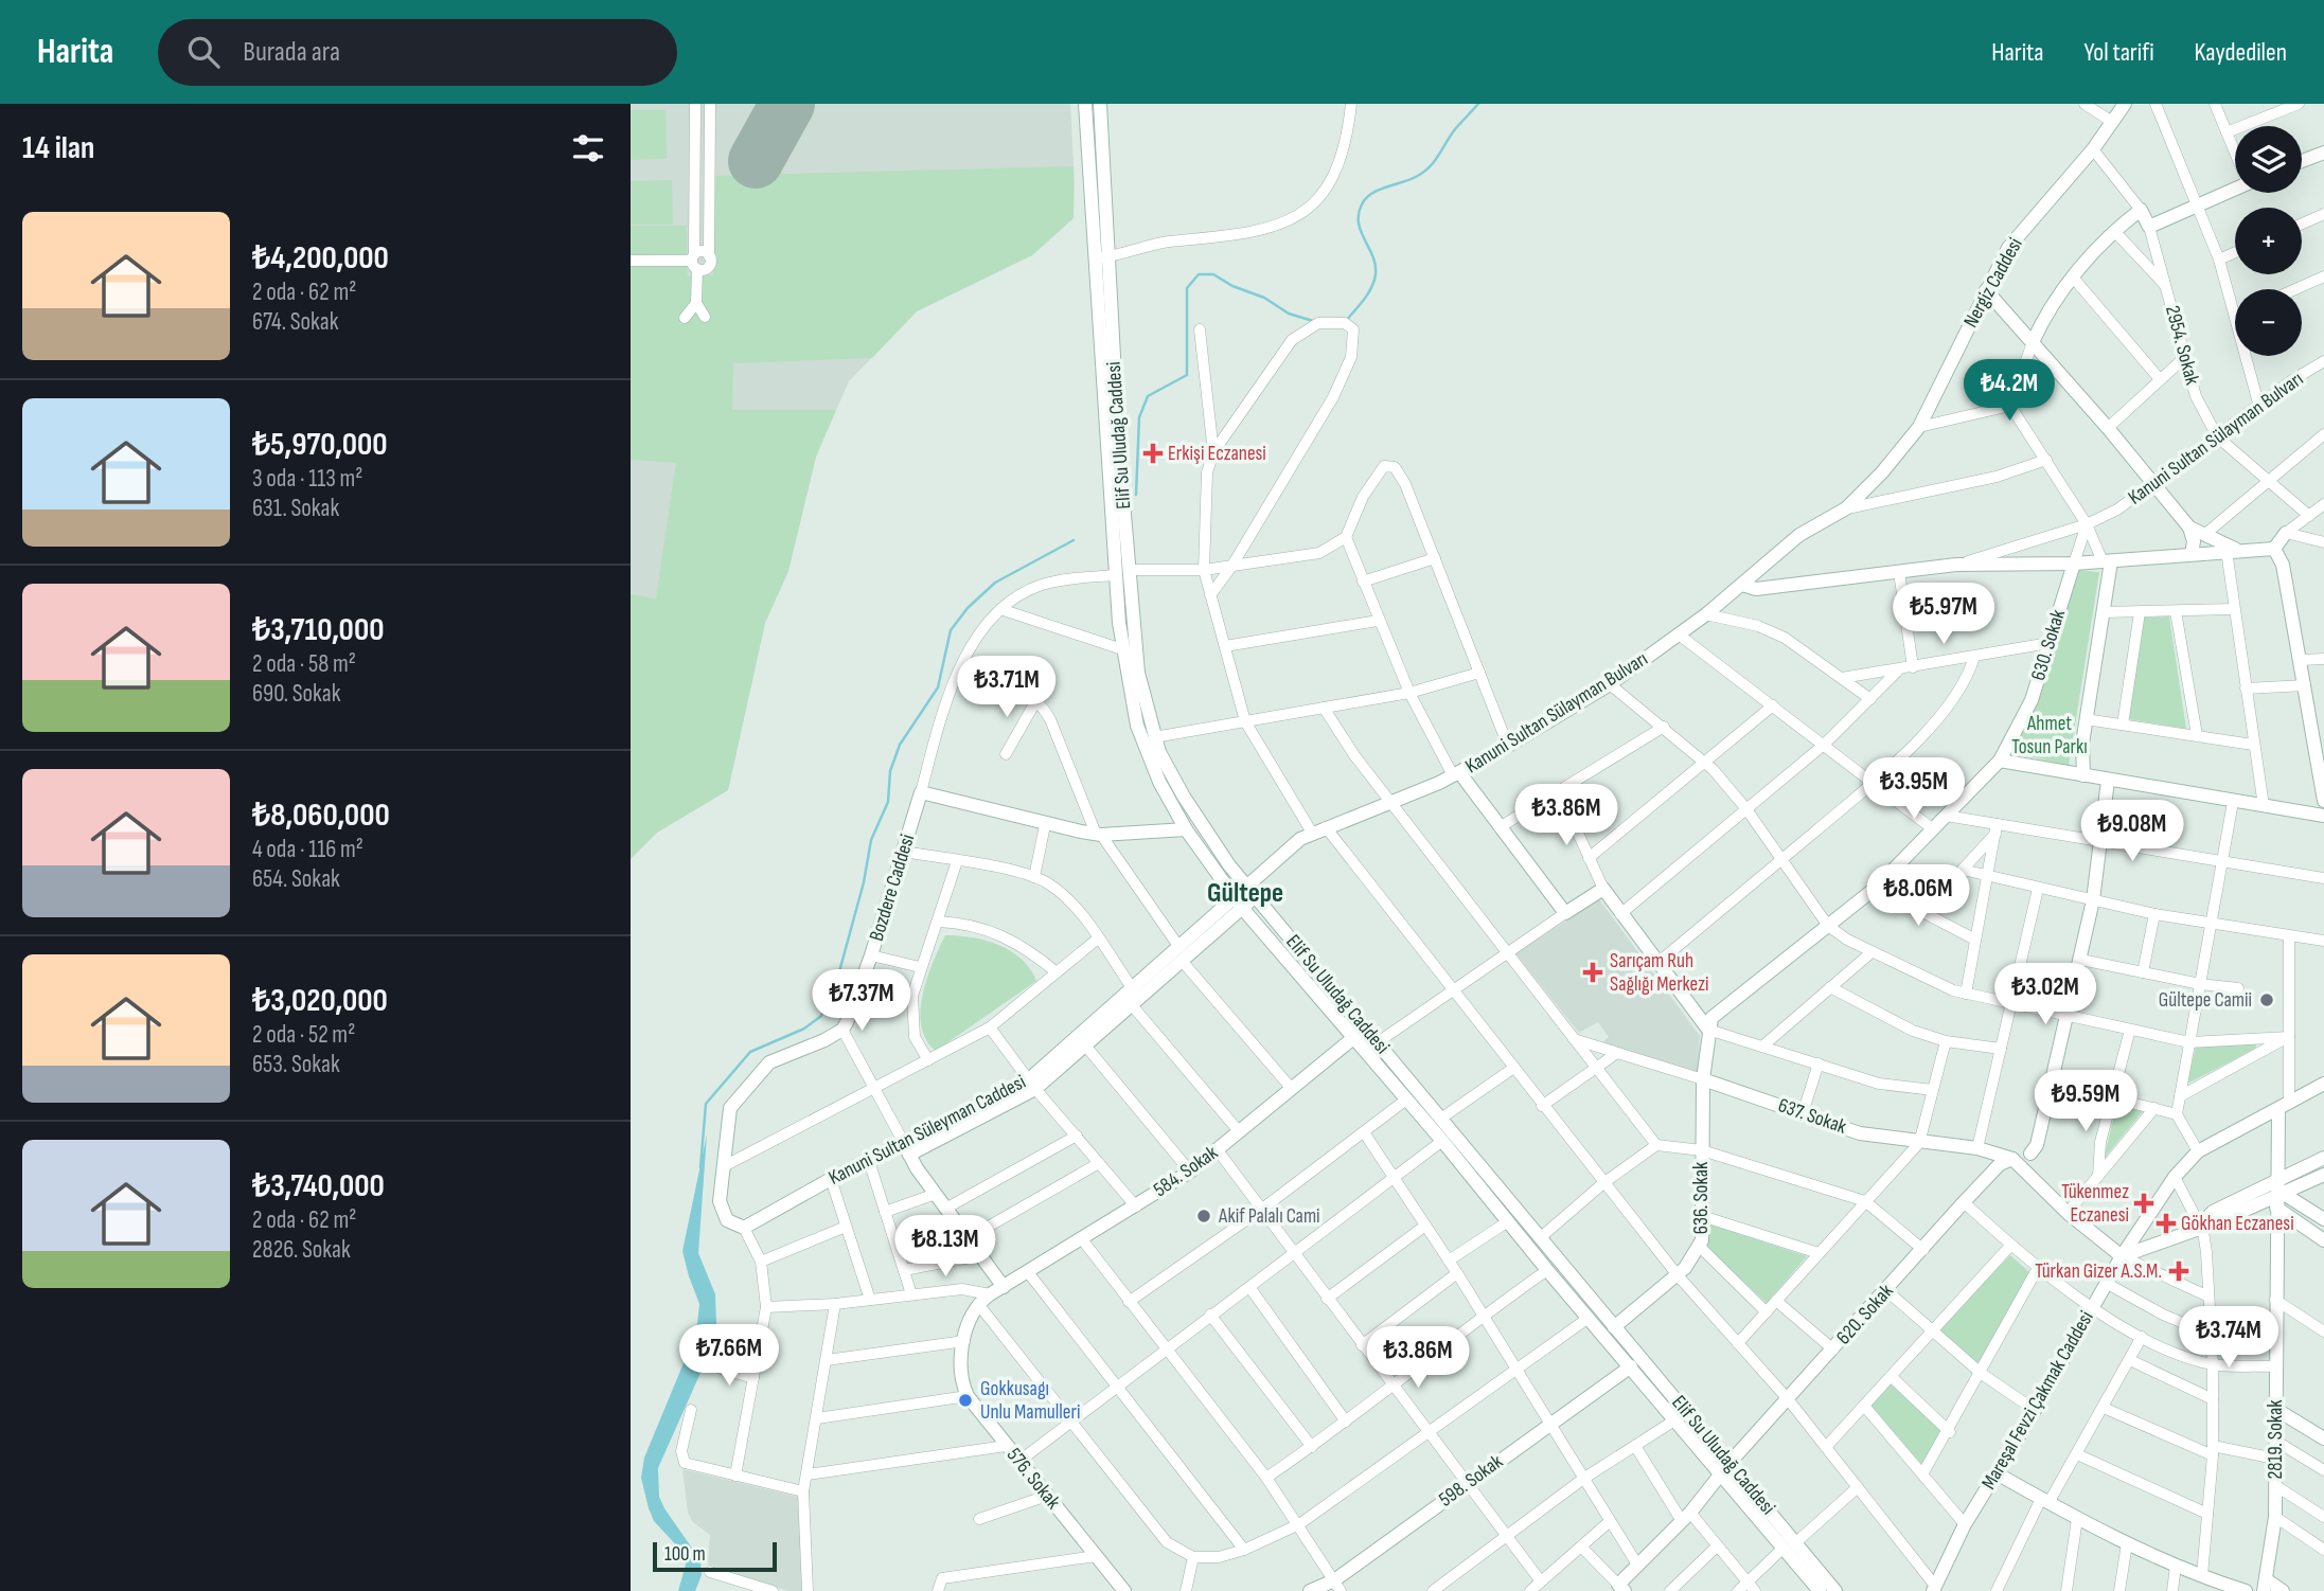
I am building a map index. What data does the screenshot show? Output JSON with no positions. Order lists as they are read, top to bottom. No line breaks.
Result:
{"streets":{"street":["Nergiz Caddesi","2954. Sokak","Elif Su Uludağ Caddesi","Kanuni Sultan Sülayman Bulvarı","630. Sokak","Bozdere Caddesi","637. Sokak","Kanuni Sultan Süleyman Caddesi","584. Sokak","636. Sokak","620. Sokak","Mareşal Fevzi Çakmak Caddesi","2819. Sokak","576. Sokak","598. Sokak"]},"crossings":[["Nergiz Caddesi","2954. Sokak"],["Nergiz Caddesi","Kanuni Sultan Sülayman Bulvarı"],["2954. Sokak","Kanuni Sultan Sülayman Bulvarı"],["Elif Su Uludağ Caddesi","Kanuni Sultan Sülayman Bulvarı"],["Elif Su Uludağ Caddesi","Bozdere Caddesi"],["Elif Su Uludağ Caddesi","Kanuni Sultan Süleyman Caddesi"],["Elif Su Uludağ Caddesi","584. Sokak"],["Elif Su Uludağ Caddesi","636. Sokak"],["Elif Su Uludağ Caddesi","620. Sokak"],["Elif Su Uludağ Caddesi","598. Sokak"],["Kanuni Sultan Sülayman Bulvarı","630. Sokak"],["630. Sokak","636. Sokak"],["637. Sokak","636. Sokak"],["637. Sokak","620. Sokak"],["Mareşal Fevzi Çakmak Caddesi","2819. Sokak"]],"districts":["Gültepe"],"parks":["Ahmet Tosun Parkı"],"places":{"health":["Erkişi Eczanesi","Sarıçam Ruh Sağlığı Merkezi","Tükenmez Eczanesi","Gökhan Eczanesi","Türkan Gizer A.S.M."],"other":["Gültepe Camii","Akif Palalı Cami","Gokkusagı Unlu Mamulleri"]},"scale_bar":"100 m","page":{"header":"Harita","search":"Burada ara","nav":["Harita","Yol tarifi","Kaydedilen"],"heading":"14 ilan","map_buttons":["+","−"],"list":[{"name":"₺4,200,000","note":"2 oda · 62 m² · 674. Sokak"},{"name":"₺5,970,000","note":"3 oda · 113 m² · 631. Sokak"},{"name":"₺3,710,000","note":"2 oda · 58 m² · 690. Sokak"},{"name":"₺8,060,000","note":"4 oda · 116 m² · 654. Sokak"},{"name":"₺3,020,000","note":"2 oda · 52 m² · 653. Sokak"},{"name":"₺3,740,000","note":"2 oda · 62 m² · 2826. Sokak"}],"price":["₺4.2M","₺5.97M","₺3.71M","₺3.95M","₺3.86M","₺9.08M","₺8.06M","₺3.02M","₺7.37M","₺9.59M","₺8.13M","₺3.74M","₺7.66M","₺3.86M"],"scale":"100 m"}}
